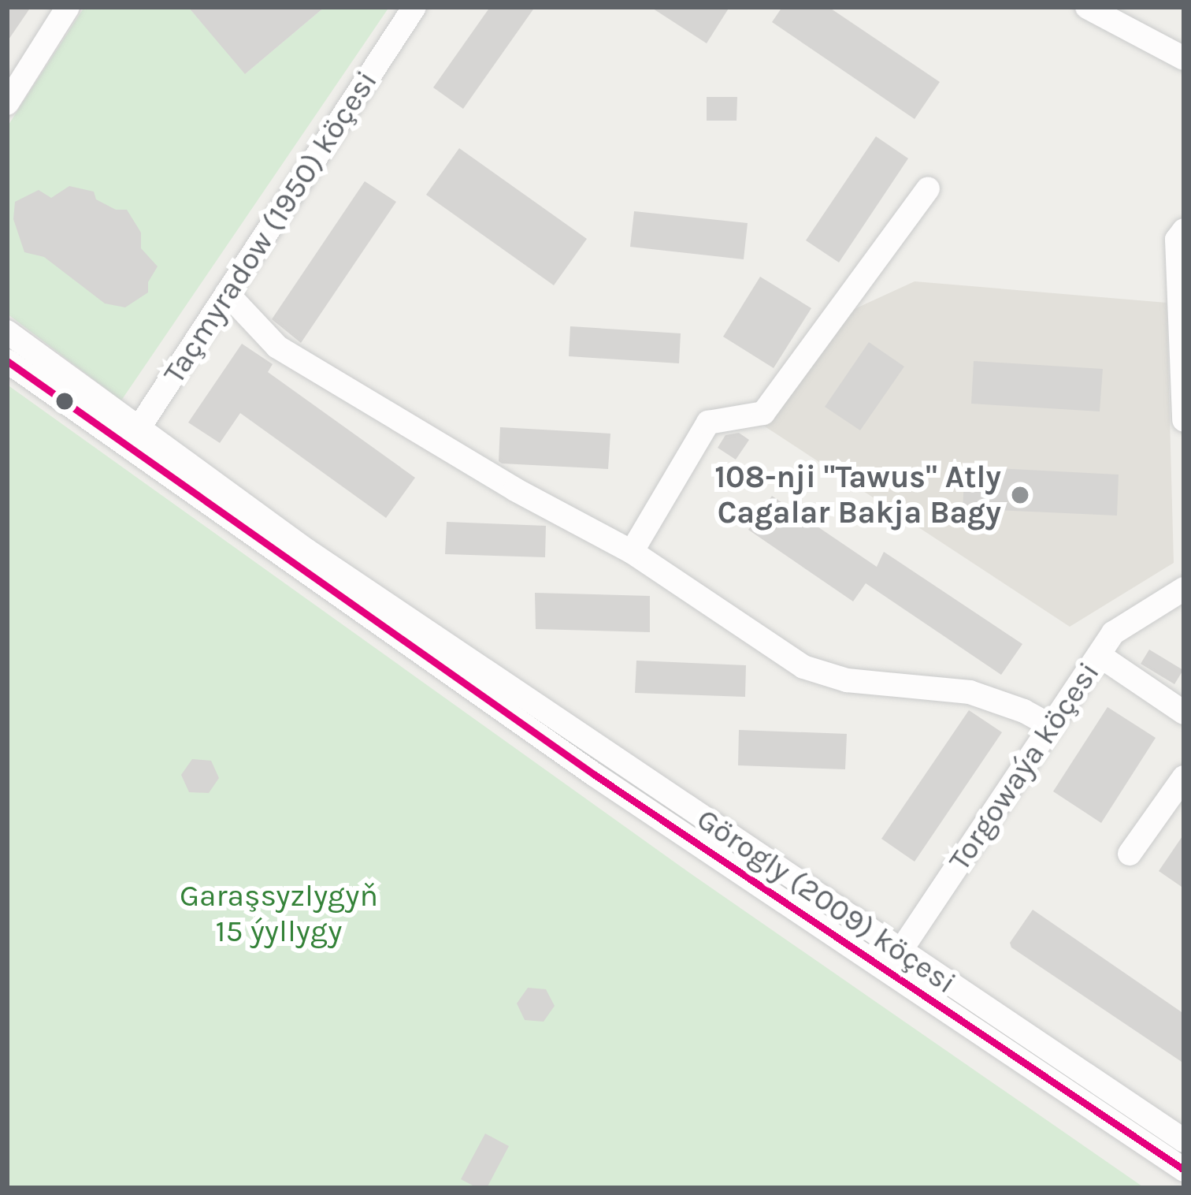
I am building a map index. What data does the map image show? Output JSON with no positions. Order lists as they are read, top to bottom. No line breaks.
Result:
{"streets":{"street":["Taçmyradow (1950) köçesi","Torgowaýa köçesi","Görogly (2009) köçesi"]},"crossings":[["Taçmyradow (1950) köçesi","Görogly (2009) köçesi"],["Torgowaýa köçesi","Görogly (2009) köçesi"]],"parks":["Garaşsyzlygyň 15 ýyllygy"],"places":["108-nji \"Tawus\" Atly Cagalar Bakja Bagy"]}
